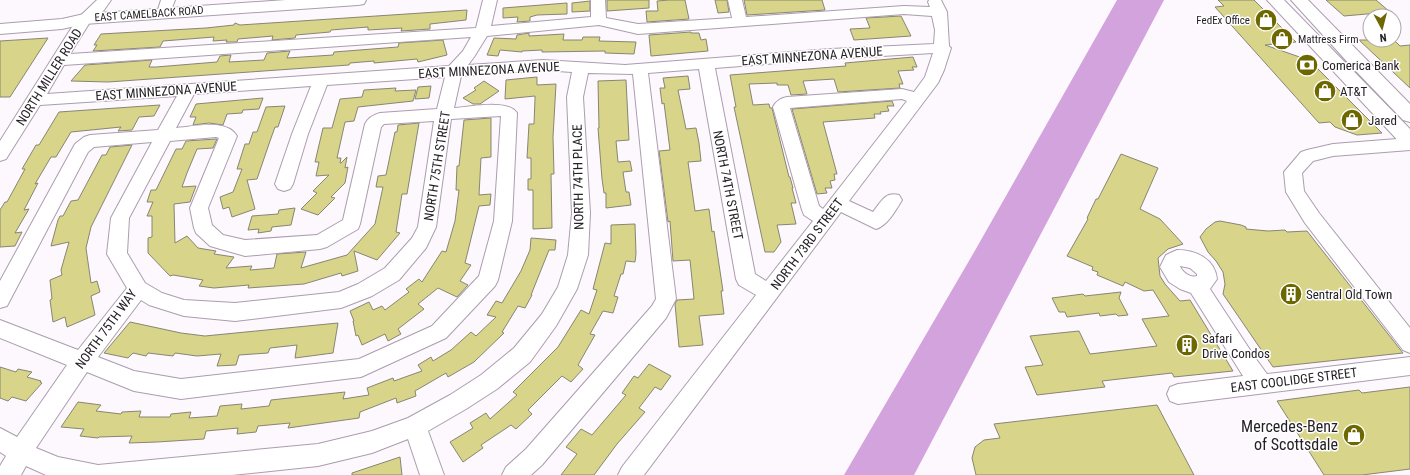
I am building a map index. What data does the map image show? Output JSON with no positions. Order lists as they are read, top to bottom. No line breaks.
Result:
{"streets":{"main road":["EAST CAMELBACK ROAD"],"street":["EAST MINNEZONA AVENUE","NORTH MILLER ROAD","NORTH 75TH STREET","NORTH 74TH PLACE","NORTH 74TH STREET","NORTH 73RD STREET","NORTH 75TH WAY","EAST COOLIDGE STREET"]},"crossings":[["EAST CAMELBACK ROAD","NORTH MILLER ROAD"],["EAST MINNEZONA AVENUE","NORTH MILLER ROAD"],["EAST MINNEZONA AVENUE","NORTH 75TH STREET"],["EAST MINNEZONA AVENUE","NORTH 74TH PLACE"],["EAST MINNEZONA AVENUE","NORTH 74TH STREET"],["EAST MINNEZONA AVENUE","NORTH 73RD STREET"],["EAST MINNEZONA AVENUE","NORTH 75TH WAY"],["NORTH 75TH STREET","NORTH 75TH WAY"],["NORTH 74TH STREET","NORTH 73RD STREET"]],"places":{"shop":["FedEx Office","Mattress Firm","AT&T","Jared","Mercedes-Benz of Scottsdale"],"bank":["Comerica Bank"],"building":["Sentral Old Town","Safari Drive Condos"]},"north":"bottom"}
